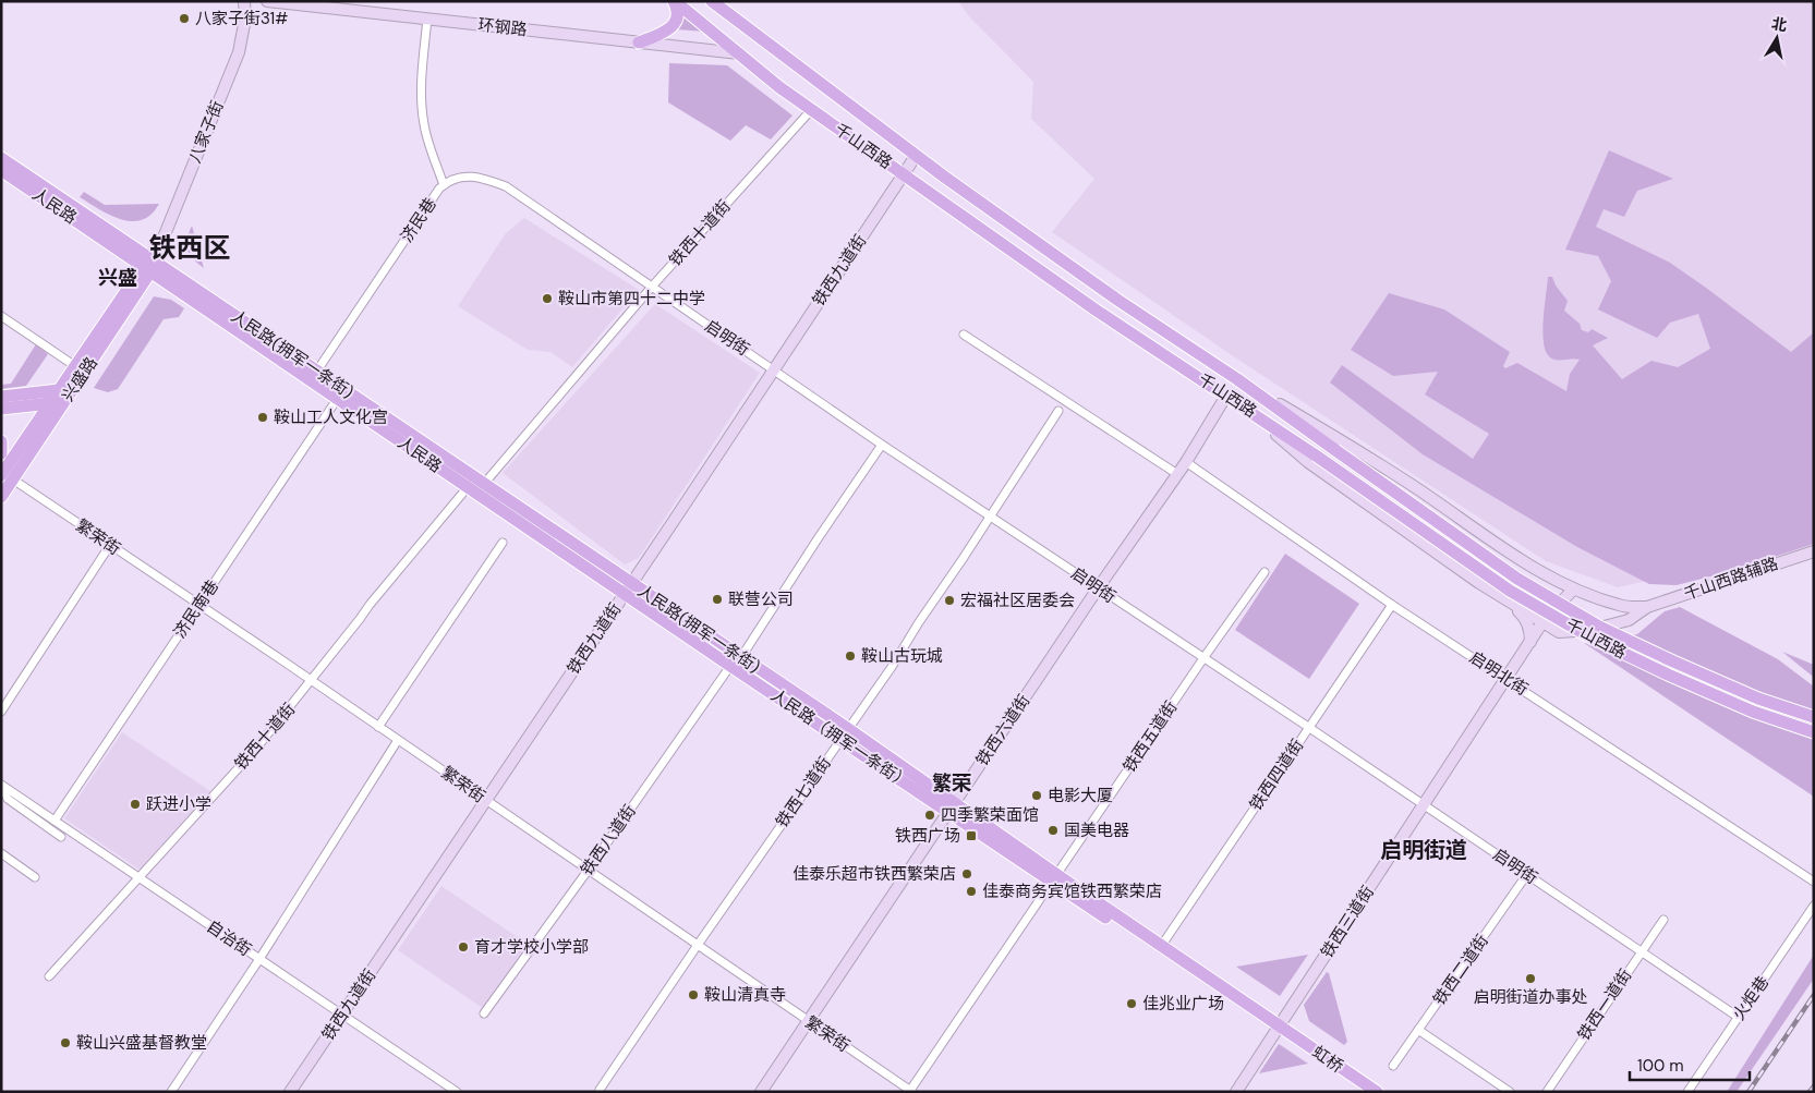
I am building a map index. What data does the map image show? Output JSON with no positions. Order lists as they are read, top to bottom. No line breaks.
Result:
{"streets":{"main road":["环钢路","八家子街","千山西路","人民路","铁西九道街","人民路(拥军一条街)","兴盛路","千山西路辅路","铁西六道街","人民路（拥军一条街）","铁西三道街","虹桥"],"street":["济民巷","铁西十道街","启明街","繁荣街","济民南巷","启明北街","铁西五道街","铁西四道街","铁西七道街","铁西八道街","自治街","铁西二道街","火炬巷","铁西一道街"]},"crossings":[["环钢路","千山西路"],["环钢路","济民巷"],["八家子街","人民路"],["八家子街","人民路(拥军一条街)"],["八家子街","兴盛路"],["千山西路","铁西十道街"],["千山西路","铁西九道街"],["千山西路","铁西六道街"],["人民路","铁西十道街"],["人民路","铁西九道街"],["人民路","人民路(拥军一条街)"],["人民路","兴盛路"],["人民路","济民南巷"],["人民路","人民路（拥军一条街）"],["人民路","铁西八道街"],["济民巷","启明街"],["济民巷","人民路(拥军一条街)"],["铁西十道街","启明街"],["铁西十道街","人民路(拥军一条街)"],["铁西十道街","繁荣街"],["铁西十道街","自治街"],["铁西九道街","启明街"],["铁西九道街","人民路(拥军一条街)"],["铁西九道街","繁荣街"],["铁西九道街","自治街"],["启明街","铁西六道街"],["启明街","铁西五道街"],["启明街","铁西四道街"],["启明街","铁西七道街"],["启明街","铁西三道街"],["启明街","铁西二道街"],["启明街","火炬巷"],["启明街","铁西一道街"],["人民路(拥军一条街)","兴盛路"],["人民路(拥军一条街)","铁西六道街"],["人民路(拥军一条街)","铁西五道街"],["人民路(拥军一条街)","人民路（拥军一条街）"],["人民路(拥军一条街)","铁西四道街"],["人民路(拥军一条街)","铁西七道街"],["人民路(拥军一条街)","铁西三道街"],["人民路(拥军一条街)","虹桥"],["兴盛路","繁荣街"],["繁荣街","济民南巷"],["繁荣街","铁西六道街"],["繁荣街","铁西五道街"],["繁荣街","铁西七道街"],["繁荣街","铁西八道街"],["济民南巷","自治街"],["启明北街","铁西六道街"],["启明北街","铁西四道街"],["启明北街","铁西三道街"],["人民路（拥军一条街）","铁西七道街"],["人民路（拥军一条街）","铁西八道街"],["铁西三道街","虹桥"]],"districts":["铁西区","兴盛","繁荣","启明街道"],"places":{"other":["八家子街31#","鞍山市第四十二中学","鞍山工人文化宫","联营公司","宏福社区居委会","鞍山古玩城","电影大厦","跃进小学","四季繁荣面馆","国美电器","佳泰乐超市铁西繁荣店","佳泰商务宾馆铁西繁荣店","育才学校小学部","启明街道办事处","鞍山清真寺","佳兆业广场","鞍山兴盛基督教堂"],"transit":["铁西广场"]},"scale_bar":"100 m","north":"top"}
